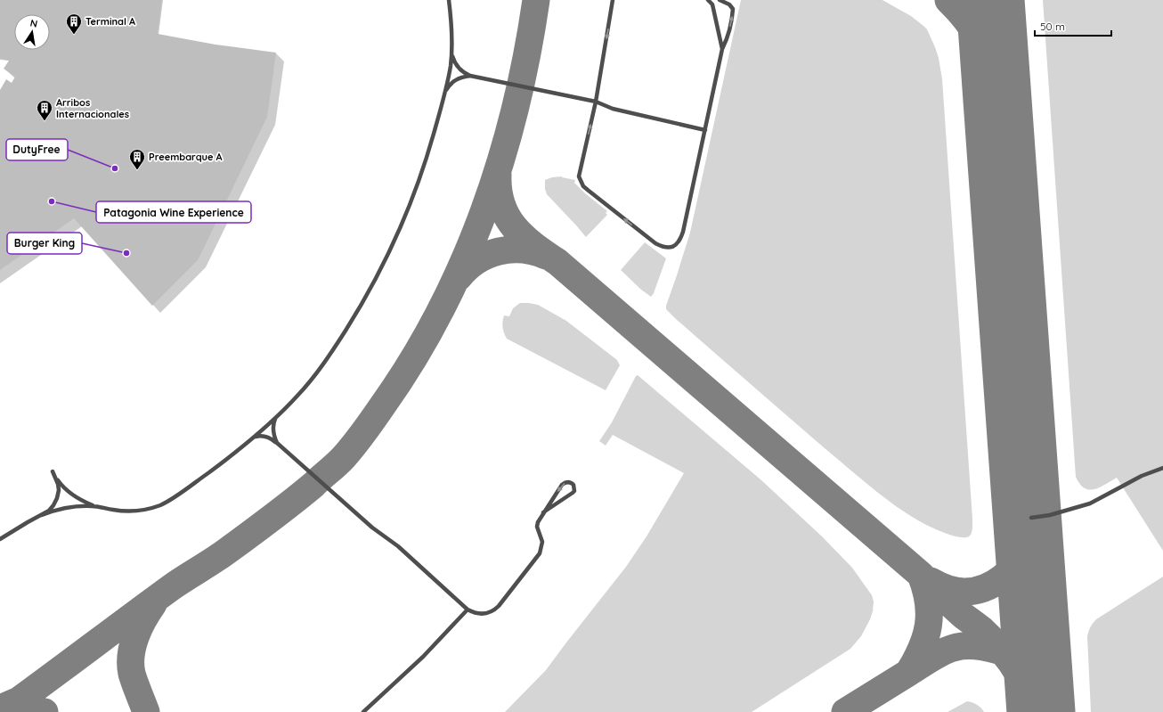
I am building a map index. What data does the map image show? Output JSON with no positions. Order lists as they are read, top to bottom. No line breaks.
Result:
{"places":{"building":["Terminal A","Arribos Internacionales","Preembarque A"],"other":["DutyFree","Patagonia Wine Experience","Burger King"]},"scale_bar":"50 m","north":"top"}
